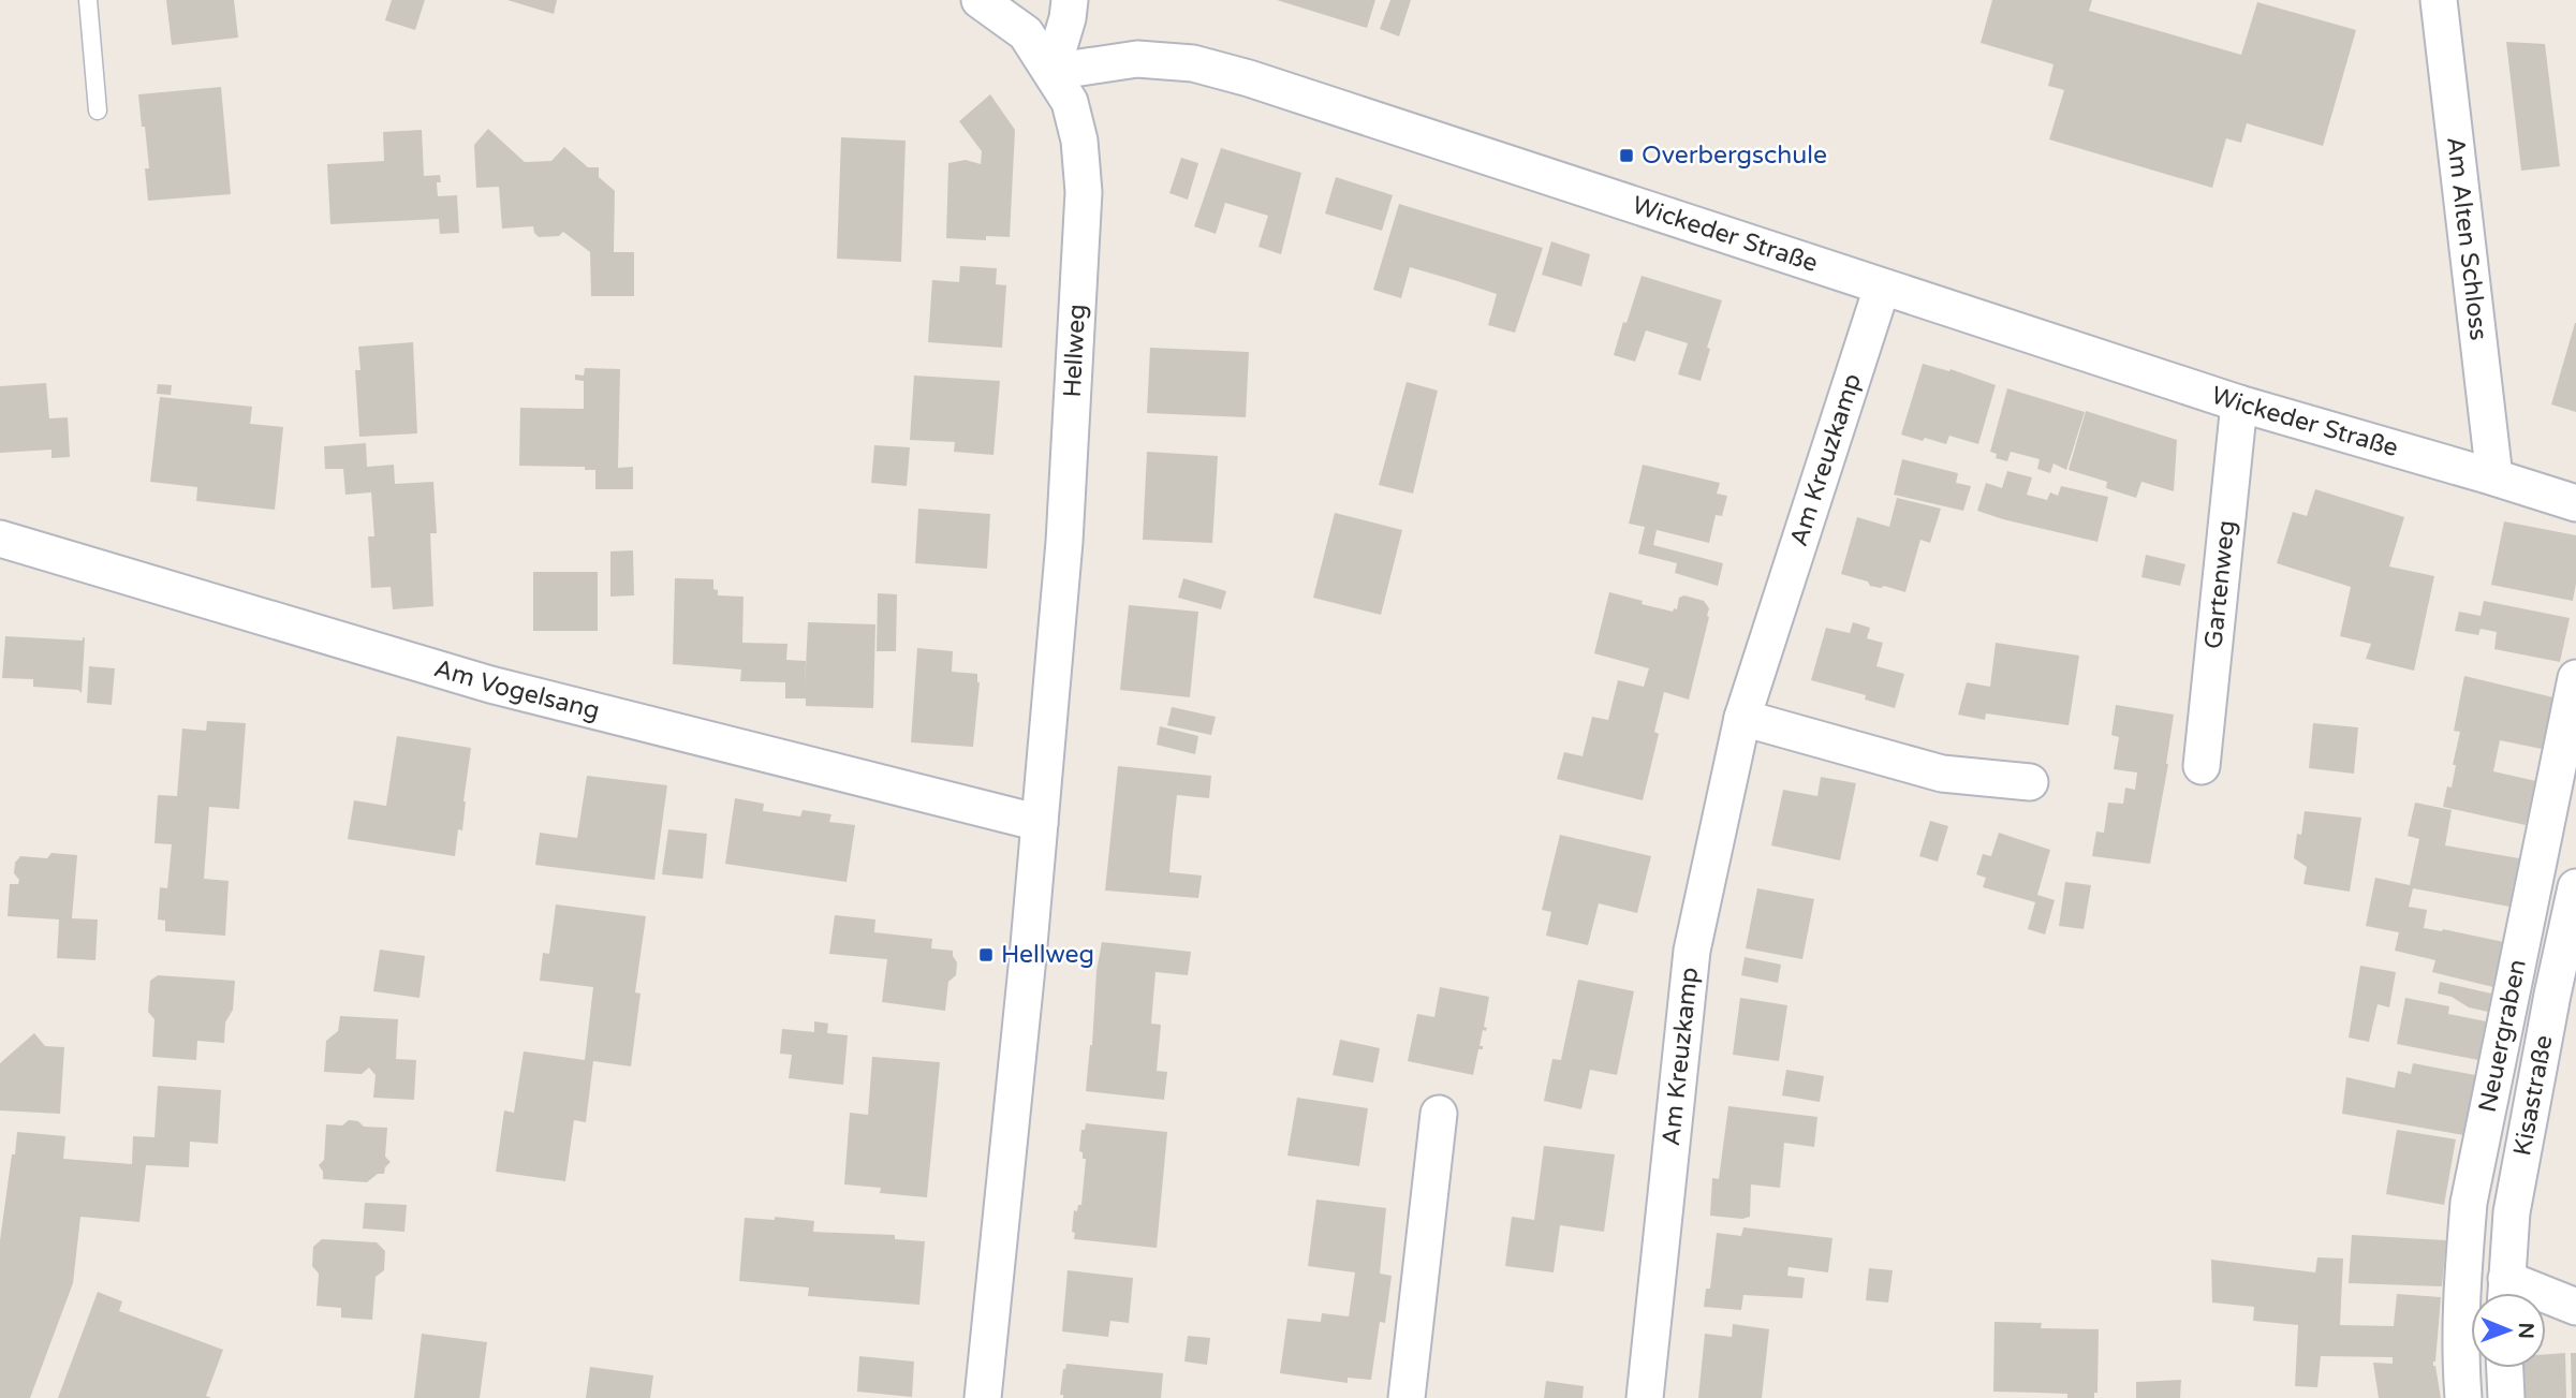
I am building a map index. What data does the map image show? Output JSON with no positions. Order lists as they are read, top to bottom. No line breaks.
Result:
{"streets":{"street":["Wickeder Straße","Am Alten Schloss","Hellweg","Am Kreuzkamp","Gartenweg","Am Vogelsang","Neuergraben","Kisastraße"]},"crossings":[["Wickeder Straße","Am Alten Schloss"],["Wickeder Straße","Hellweg"],["Wickeder Straße","Am Kreuzkamp"],["Wickeder Straße","Gartenweg"],["Hellweg","Am Vogelsang"]],"places":{"transit":["Overbergschule","Hellweg"]},"north":"right"}
